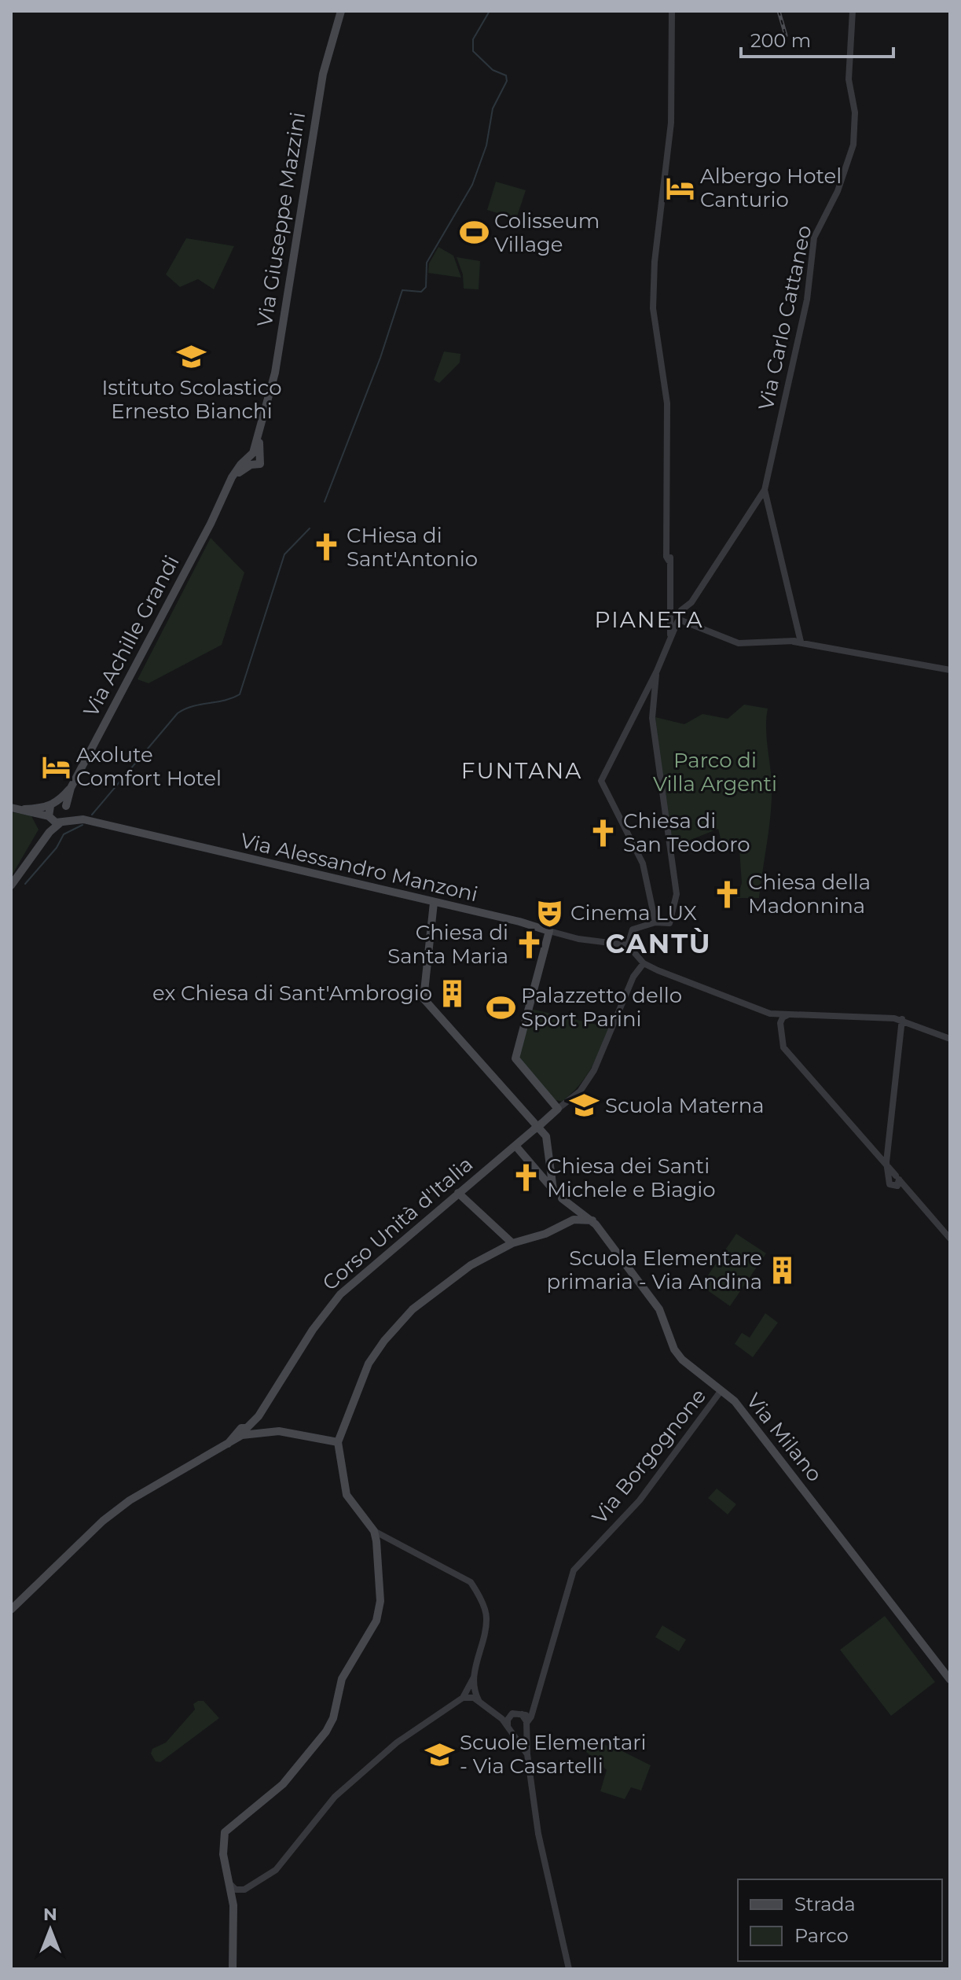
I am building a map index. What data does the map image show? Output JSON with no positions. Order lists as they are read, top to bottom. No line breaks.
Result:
{"streets":{"main road":["Via Giuseppe Mazzini","Via Achille Grandi","Via Alessandro Manzoni","Corso Unità d'Italia","Via Milano"],"street":["Via Carlo Cattaneo","Via Borgognone"]},"crossings":[["Via Giuseppe Mazzini","Via Achille Grandi"],["Via Achille Grandi","Via Alessandro Manzoni"],["Via Milano","Via Borgognone"]],"districts":["PIANETA","FUNTANA","CANTÙ"],"parks":["Parco di Villa Argenti"],"places":{"hotel":["Albergo Hotel Canturio","Axolute Comfort Hotel"],"sports":["Colisseum Village","Palazzetto dello Sport Parini"],"school or university":["Istituto Scolastico Ernesto Bianchi","Scuola Materna","Scuole Elementari - Via Casartelli"],"church":["CHiesa di Sant'Antonio","Chiesa di San Teodoro","Chiesa della Madonnina","Chiesa di Santa Maria","Chiesa dei Santi Michele e Biagio"],"theatre":["Cinema LUX"],"building":["ex Chiesa di Sant'Ambrogio","Scuola Elementare primaria - Via Andina"]},"legend":["Strada","Parco"],"scale_bar":"200 m","north":"top"}
